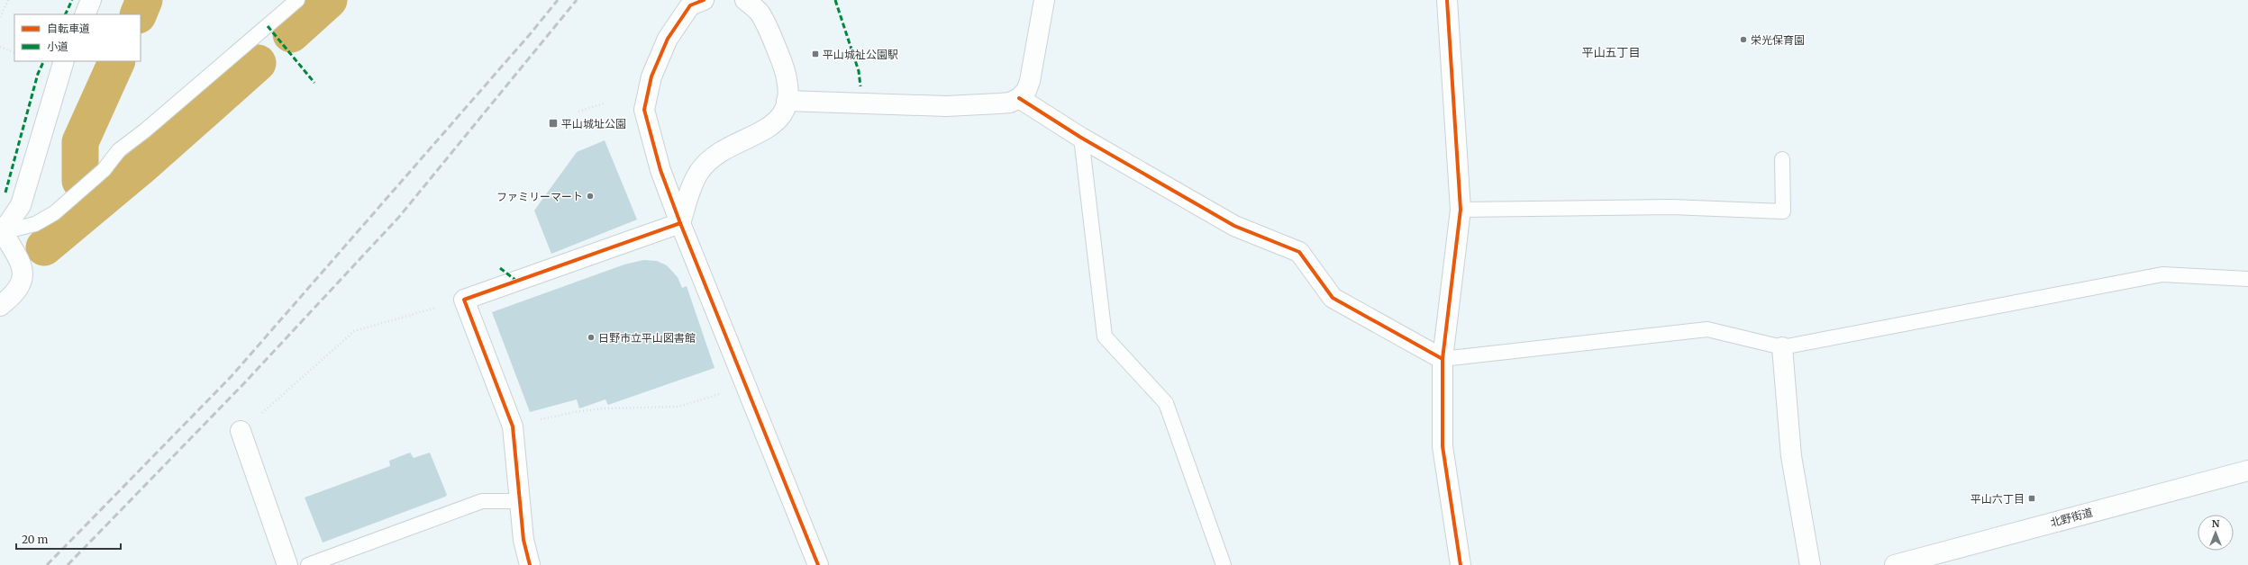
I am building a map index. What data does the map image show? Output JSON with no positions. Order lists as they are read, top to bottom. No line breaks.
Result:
{"streets":{"street":["北野街道"]},"districts":["平山五丁目"],"places":{"other":["栄光保育園","ファミリーマート","日野市立平山図書館"],"transit":["平山城祉公園駅","平山城址公園","平山六丁目"]},"legend":["自転車道","小道"],"scale_bar":"20 m","north":"top"}
